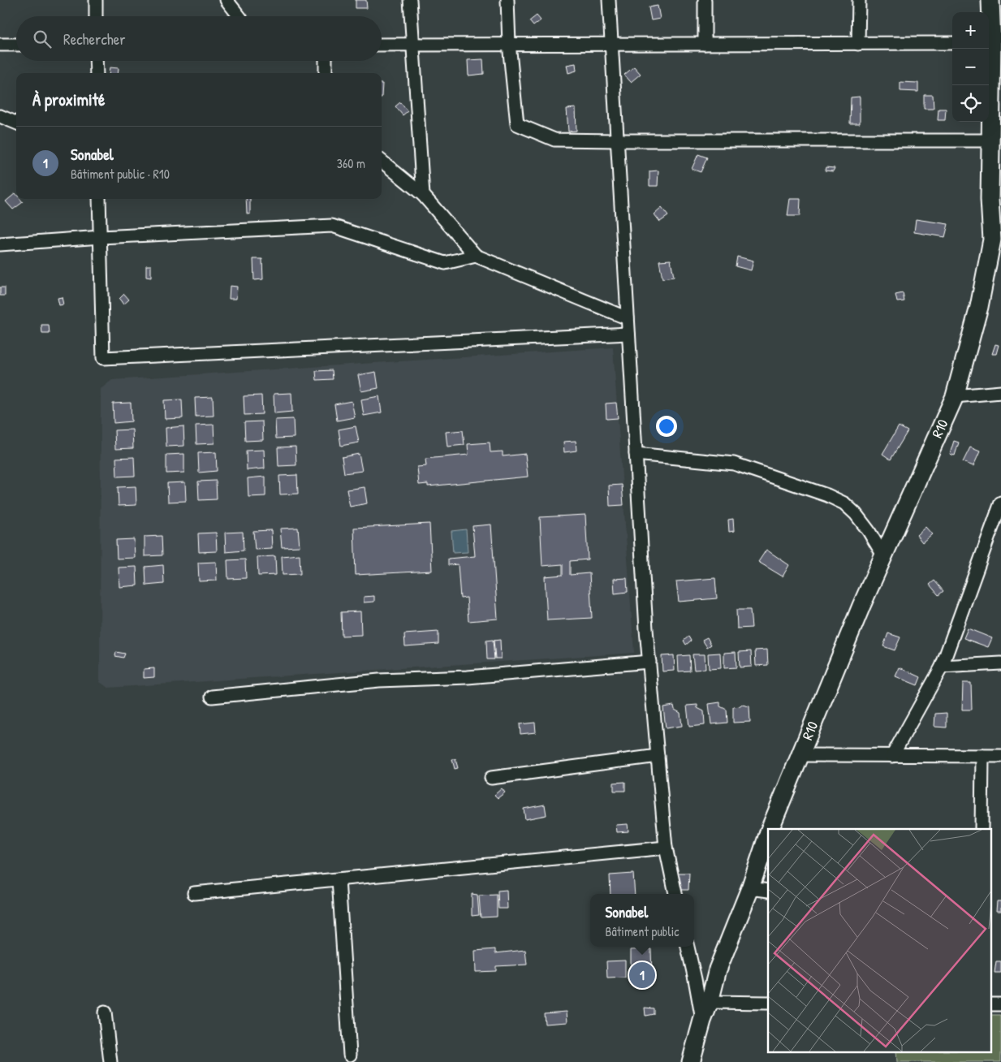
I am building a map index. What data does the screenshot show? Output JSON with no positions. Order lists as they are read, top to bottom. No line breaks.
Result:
{"streets":{"main road":["R10"]},"page":{"map_buttons":["+","−"],"search":"Rechercher","heading":"À proximité","list":[{"mark":"1","name":"Sonabel","note":"Bâtiment public · R10","value":"360 m"}],"popup":["Sonabel","Bâtiment public"],"pins":"1"}}
